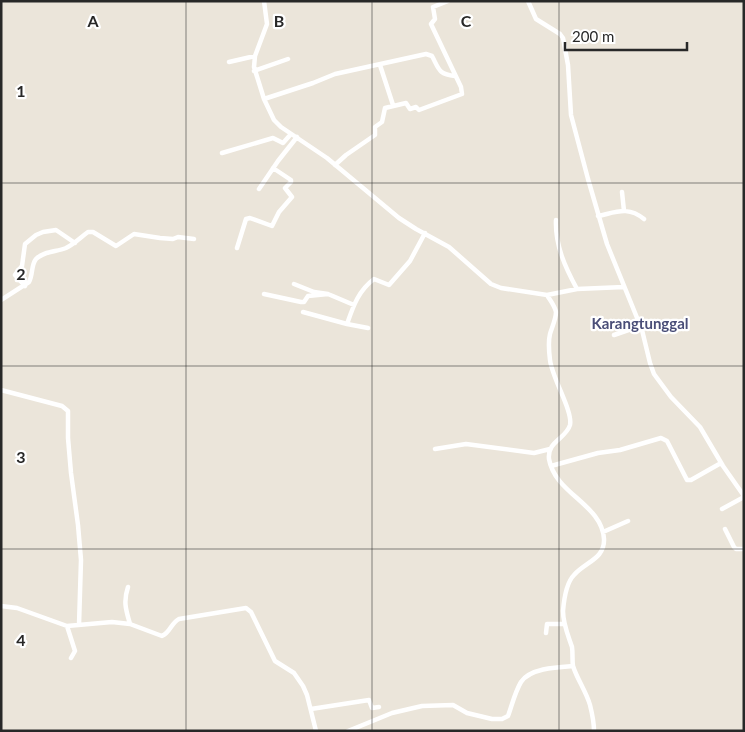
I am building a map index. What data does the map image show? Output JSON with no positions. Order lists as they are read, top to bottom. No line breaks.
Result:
{"districts":["Karangtunggal"],"scale_bar":"200 m","grid":{"columns":["A","B","C"],"rows":["1","2","3","4"]}}
